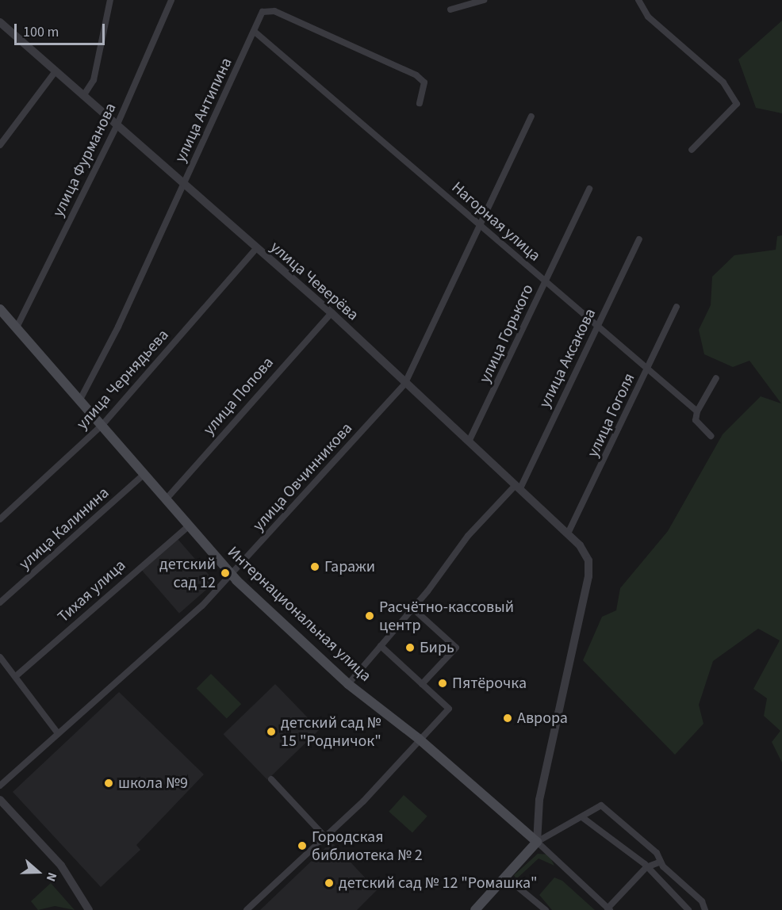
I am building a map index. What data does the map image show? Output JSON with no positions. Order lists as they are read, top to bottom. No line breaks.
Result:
{"streets":{"main road":["Интернациональная улица"],"street":["улица Антипина","улица Фурманова","Нагорная улица","улица Чеверёва","улица Горького","улица Аксакова","улица Чернядьева","улица Попова","улица Гоголя","улица Овчинникова","улица Калинина","Тихая улица"]},"crossings":[["улица Антипина","Нагорная улица"],["улица Антипина","улица Чеверёва"],["улица Антипина","Интернациональная улица"],["улица Фурманова","улица Чеверёва"],["улица Фурманова","Интернациональная улица"],["Нагорная улица","улица Горького"],["Нагорная улица","улица Аксакова"],["Нагорная улица","улица Гоголя"],["Нагорная улица","улица Овчинникова"],["улица Чеверёва","улица Горького"],["улица Чеверёва","улица Аксакова"],["улица Чеверёва","улица Чернядьева"],["улица Чеверёва","улица Попова"],["улица Чеверёва","улица Гоголя"],["улица Чеверёва","улица Овчинникова"],["улица Чеверёва","Интернациональная улица"],["улица Аксакова","Интернациональная улица"],["улица Чернядьева","Интернациональная улица"],["улица Попова","Интернациональная улица"],["улица Овчинникова","Интернациональная улица"],["улица Калинина","Интернациональная улица"],["Тихая улица","Интернациональная улица"]],"places":["Гаражи","детский сад 12","Расчётно-кассовый центр","Бирь","Пятёрочка","Аврора","детский сад № 15 \"Родничок\"","школа №9","Городская библиотека № 2","детский сад № 12 \"Ромашка\""],"scale_bar":"100 m","north":"right"}
